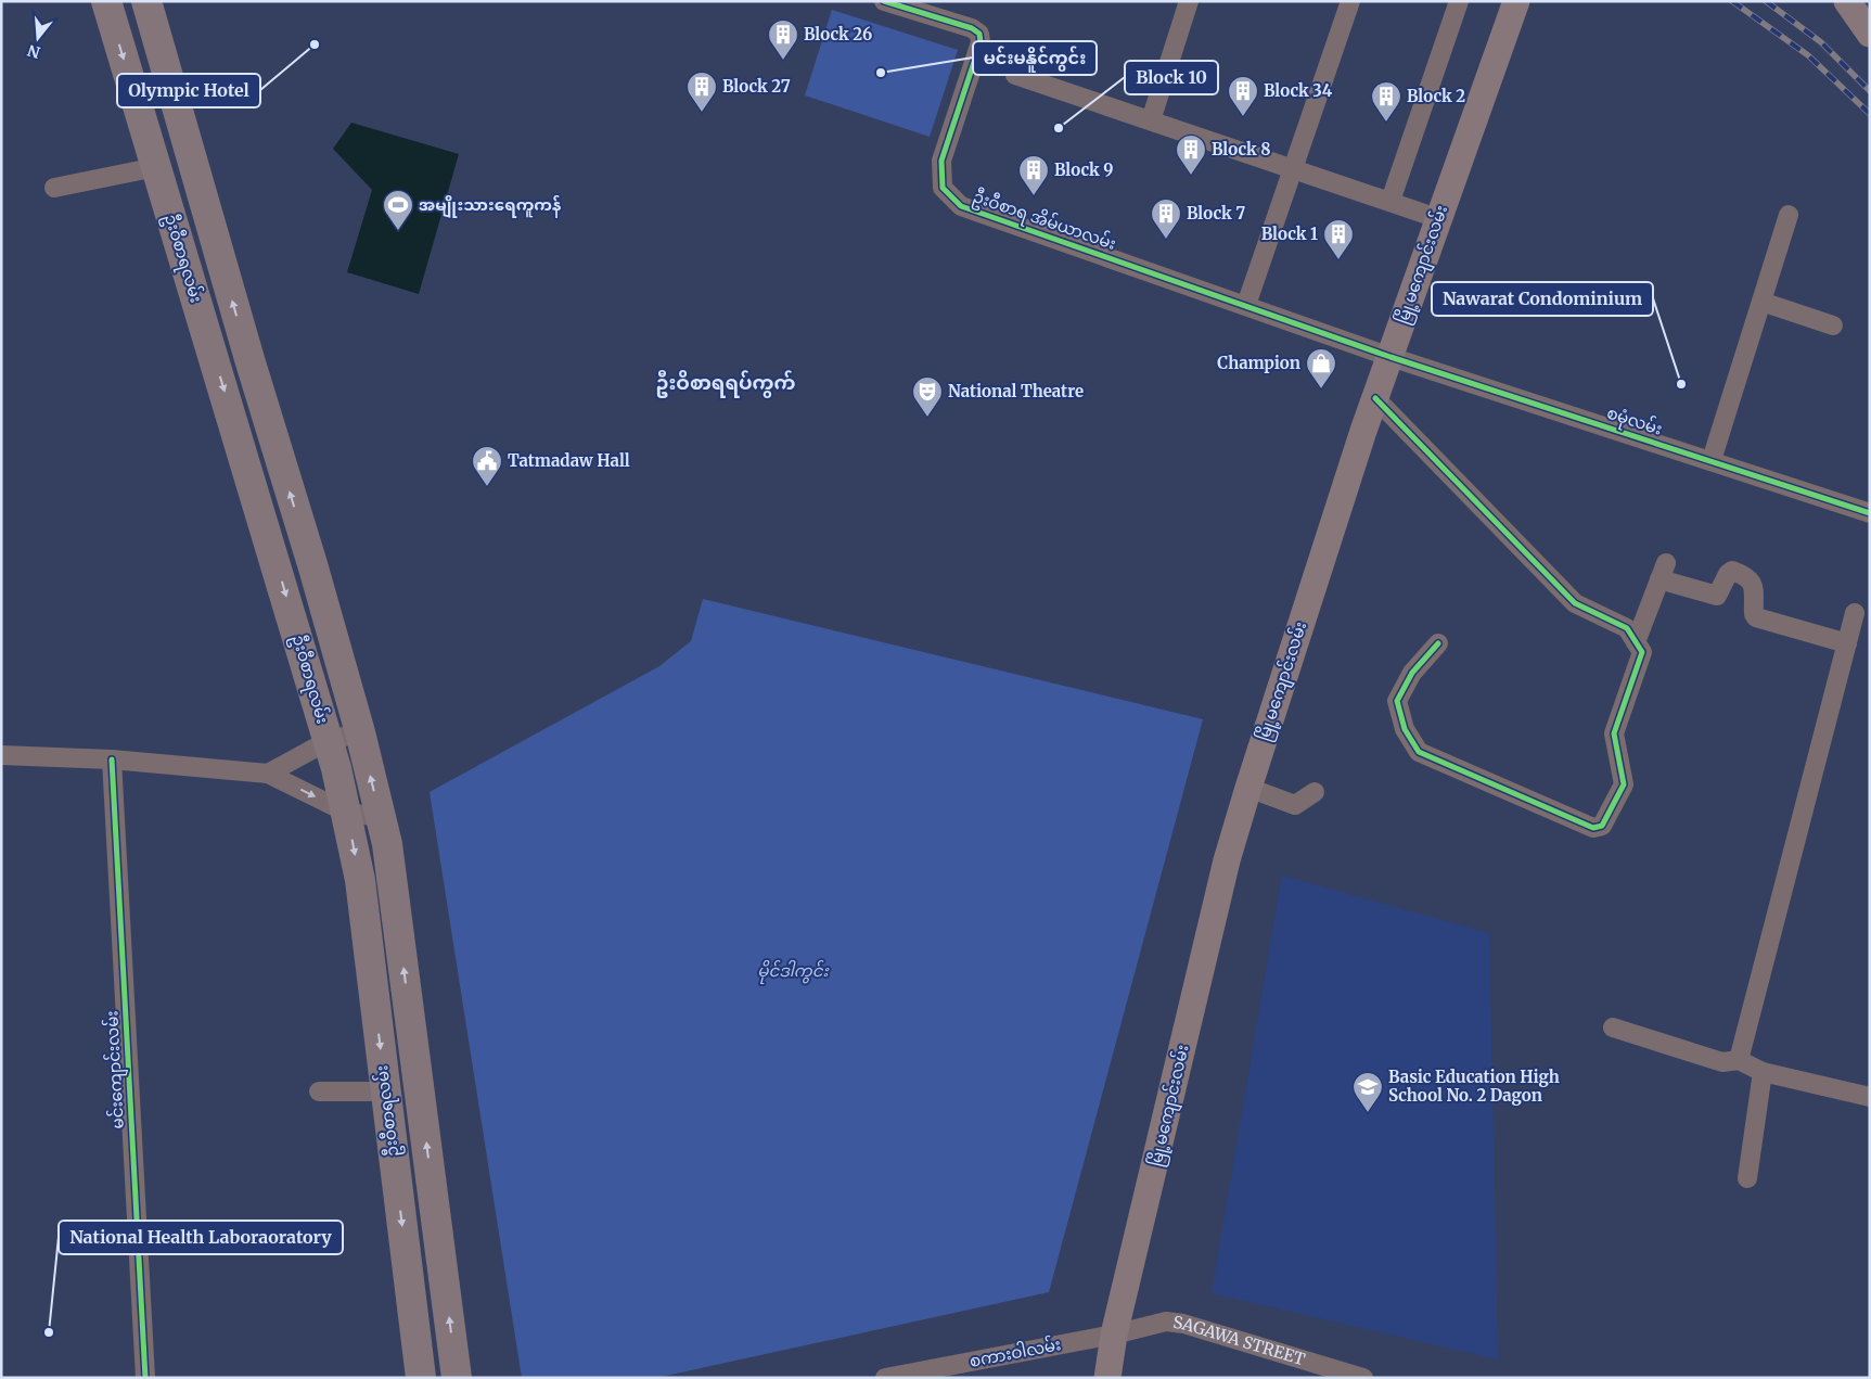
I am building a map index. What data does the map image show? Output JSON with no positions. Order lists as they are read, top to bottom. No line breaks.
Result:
{"streets":{"main road":["ဦးဝီစာရလမ်း","မြို့မကျောင်းလမ်း"],"street":["ဦးဝီစာရ အိမ်ယာလမ်း","စမုံလမ်း","မင်းကျောင်းလမ်း","SAGAWA STREET","စကားဝါလမ်း"]},"crossings":[["ဦးဝီစာရ အိမ်ယာလမ်း","မြို့မကျောင်းလမ်း"],["ဦးဝီစာရ အိမ်ယာလမ်း","စမုံလမ်း"],["မြို့မကျောင်းလမ်း","စမုံလမ်း"],["မြို့မကျောင်းလမ်း","SAGAWA STREET"],["မြို့မကျောင်းလမ်း","စကားဝါလမ်း"],["SAGAWA STREET","စကားဝါလမ်း"]],"districts":["ဦးဝိစာရရပ်ကွက်"],"parks":["မိုင်ဒါကွင်း"],"places":{"other":["Olympic Hotel","မင်းမနိူင်ကွင်း","Block 10","Nawarat Condominium","National Health Laboraoratory"],"building":["Block 26","Block 27","Block 34","Block 2","Block 8","Block 9","Block 7","Block 1"],"sports":["အမျိုးသားရေကူကန်"],"shop":["Champion"],"theatre":["National Theatre"],"public building":["Tatmadaw Hall"],"school or university":["Basic Education High School No. 2 Dagon"]},"north":"bottom"}
